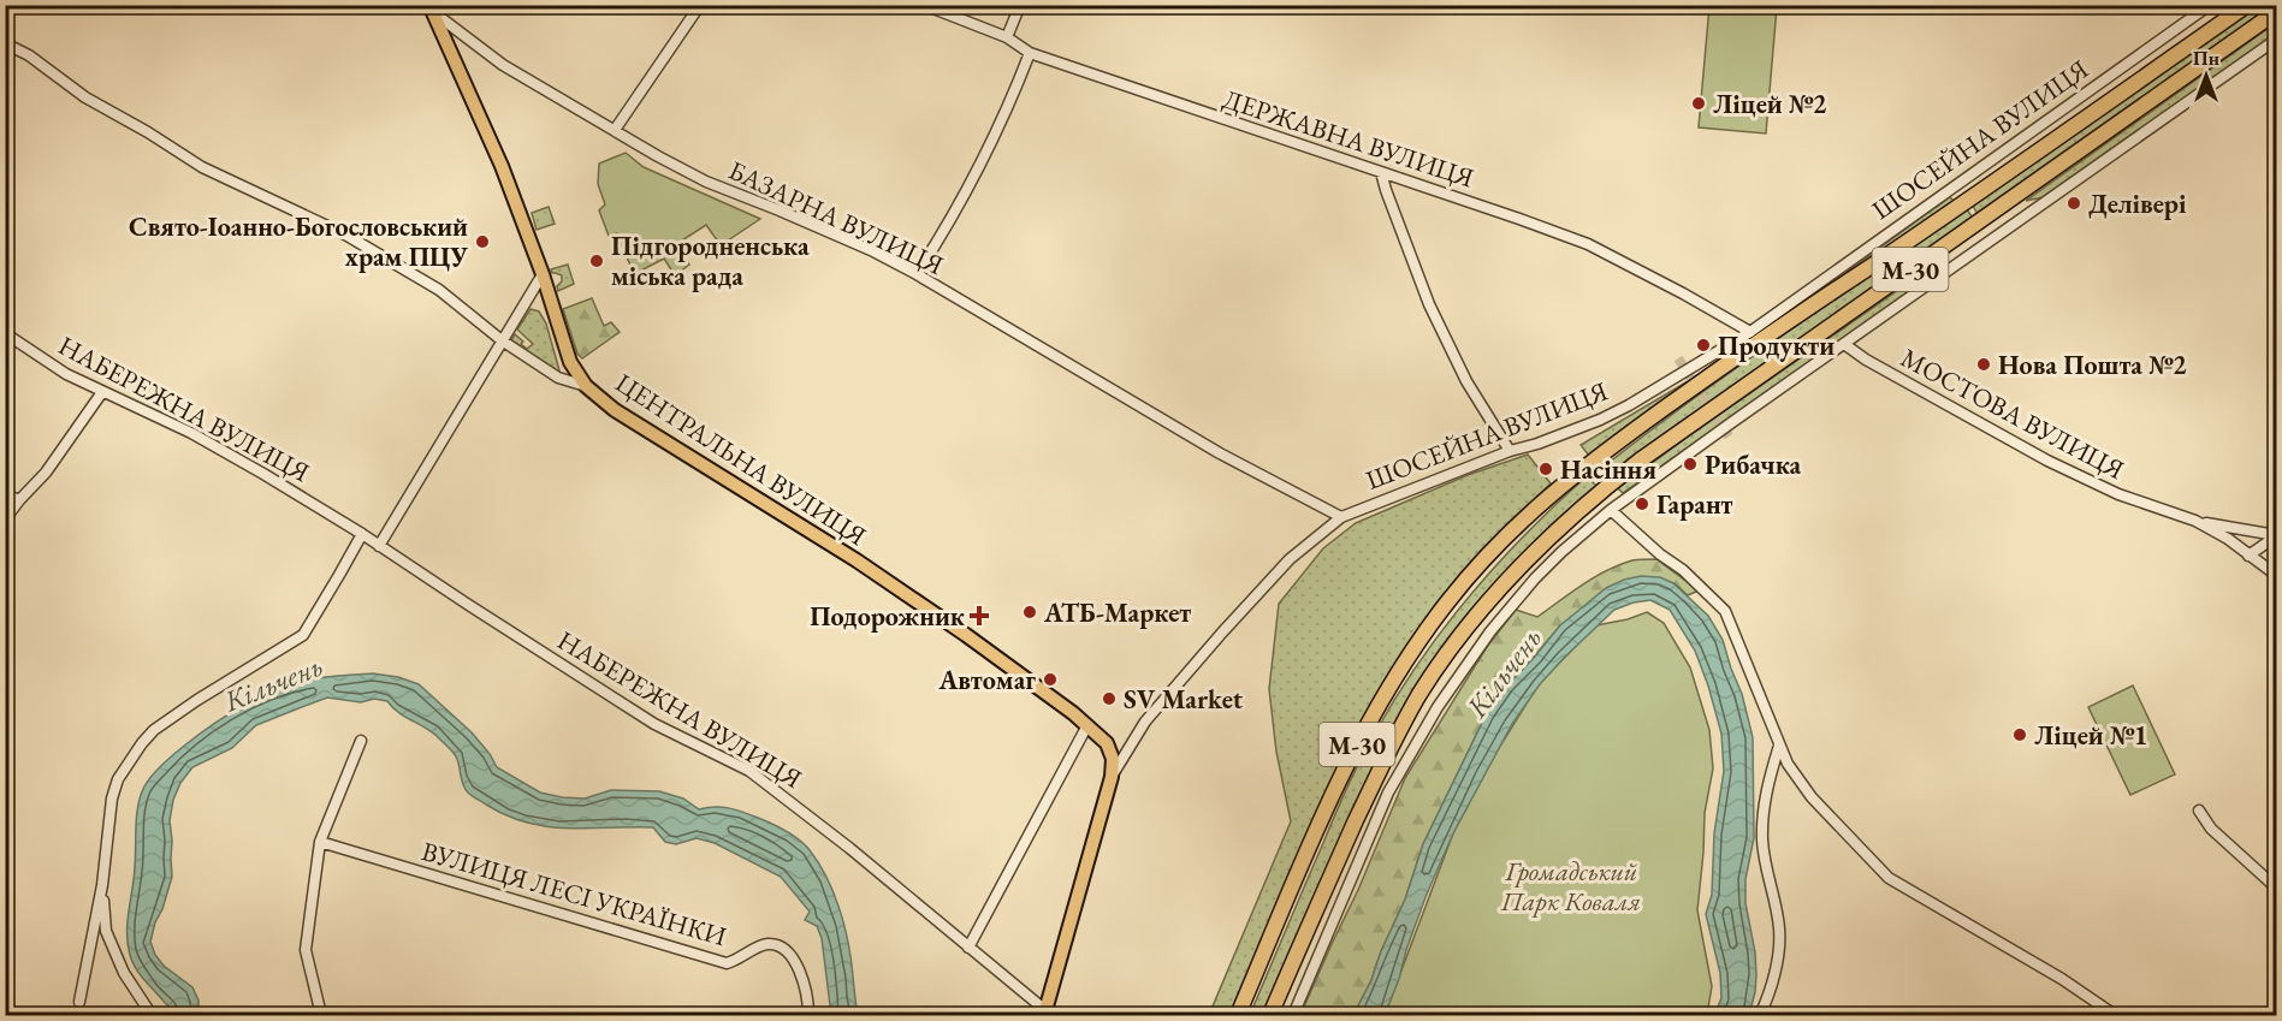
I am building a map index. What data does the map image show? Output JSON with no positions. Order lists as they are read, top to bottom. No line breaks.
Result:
{"streets":{"highway":["М-30"],"main road":["ШОСЕЙНА ВУЛИЦЯ","ЦЕНТРАЛЬНА ВУЛИЦЯ"],"street":["ДЕРЖАВНА ВУЛИЦЯ","БАЗАРНА ВУЛИЦЯ","НАБЕРЕЖНА ВУЛИЦЯ","МОСТОВА ВУЛИЦЯ","ВУЛИЦЯ ЛЕСІ УКРАЇНКИ"]},"crossings":[["ДЕРЖАВНА ВУЛИЦЯ","ШОСЕЙНА ВУЛИЦЯ"],["ШОСЕЙНА ВУЛИЦЯ","БАЗАРНА ВУЛИЦЯ"],["ШОСЕЙНА ВУЛИЦЯ","НАБЕРЕЖНА ВУЛИЦЯ"],["ШОСЕЙНА ВУЛИЦЯ","ЦЕНТРАЛЬНА ВУЛИЦЯ"],["БАЗАРНА ВУЛИЦЯ","ЦЕНТРАЛЬНА ВУЛИЦЯ"]],"water":["Кільчень"],"parks":["Громадський Парк Коваля"],"places":{"other":["Ліцей №2","Делівері","Свято-Іоанно-Богословський храм ПЦУ","Підгородненська міська рада","Продукти","Нова Пошта №2","Рибачка","Насіння","Гарант","АТБ-Маркет","Автомаг","SV Market","Ліцей №1"],"health":["Подорожник"]},"north":"top"}
